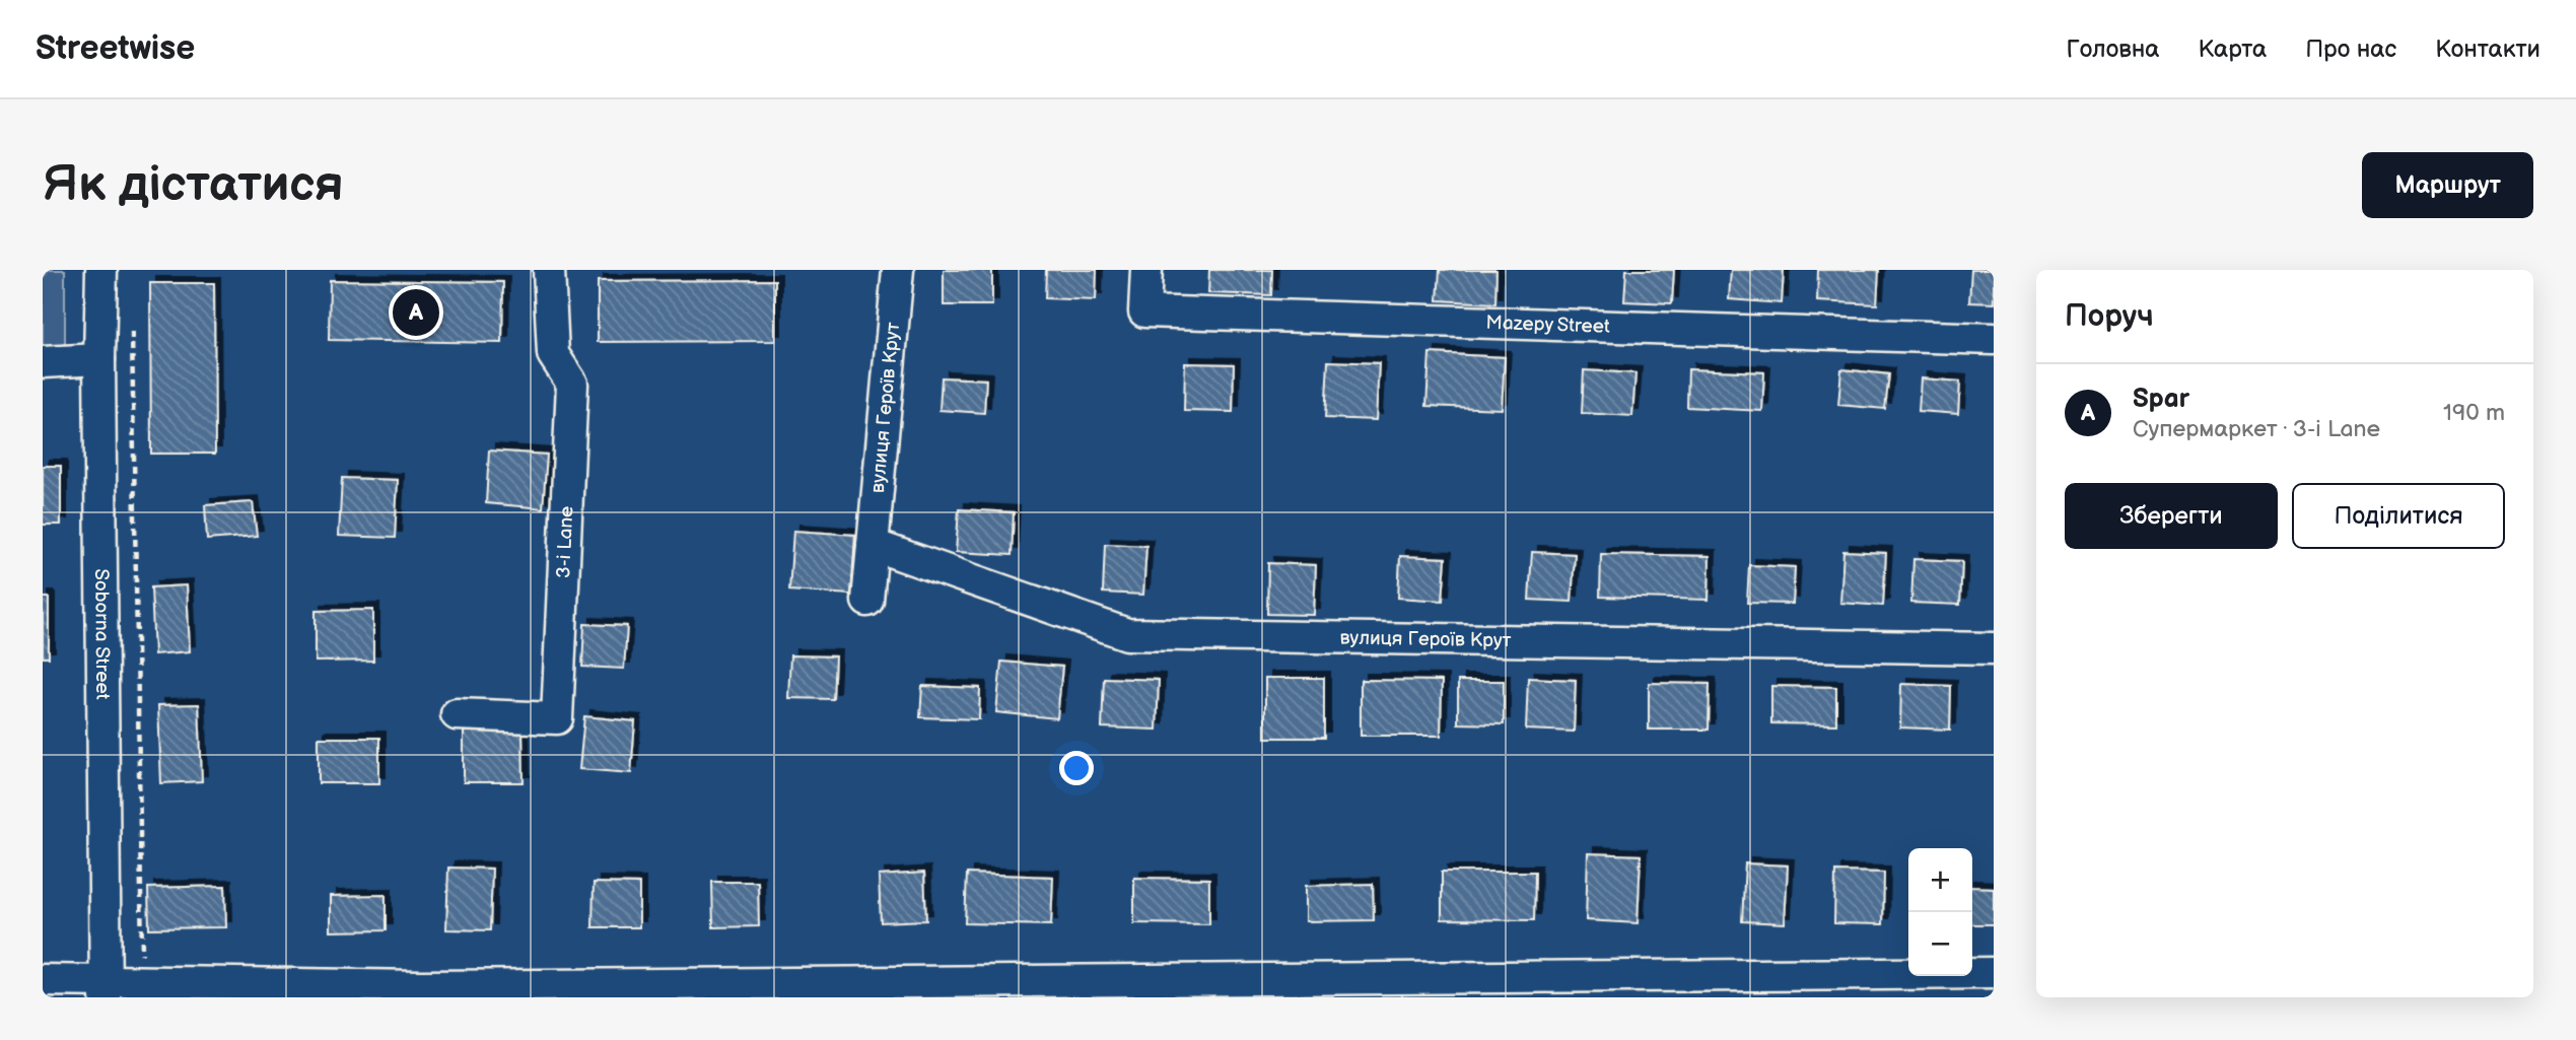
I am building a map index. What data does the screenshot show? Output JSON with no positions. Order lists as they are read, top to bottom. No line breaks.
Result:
{"streets":{"street":["Mazepy Street","вулиця Героїв Крут","3-i Lane","Soborna Street"]},"page":{"header":"Streetwise","nav":["Головна","Карта","Про нас","Контакти"],"buttons":["Маршрут",["Зберегти","Поділитися"]],"title":"Як дістатися","heading":"Поруч","pins":"A","list":[{"mark":"A","name":"Spar","note":"Супермаркет · 3-i Lane","value":"190 m"}],"map_buttons":["+","−"]}}
